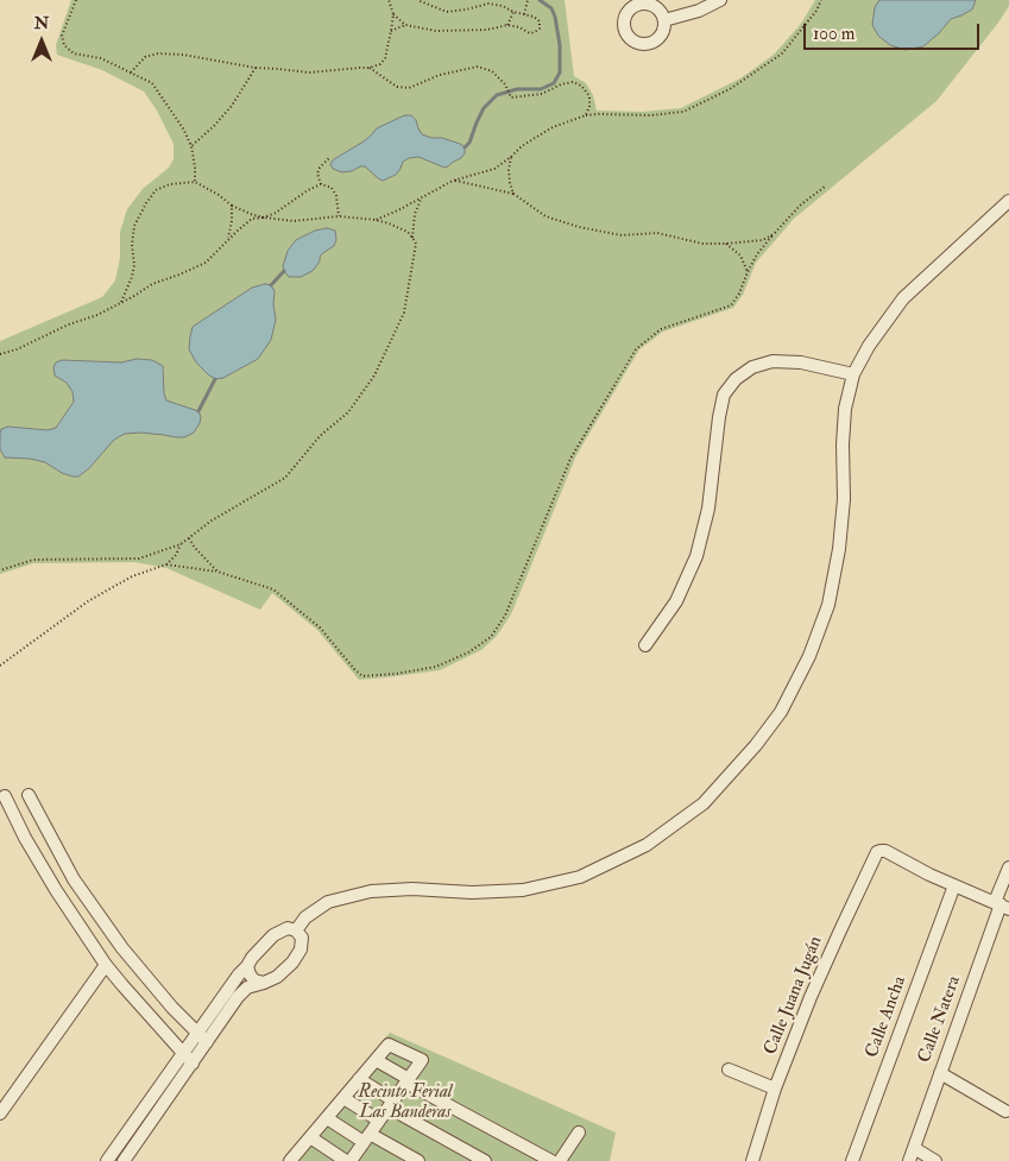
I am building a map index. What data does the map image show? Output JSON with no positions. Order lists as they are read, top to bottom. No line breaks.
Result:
{"streets":{"street":["Calle Juana Jugán","Calle Ancha","Calle Natera"]},"crossings":[["Calle Juana Jugán","Calle Ancha"]],"parks":["Recinto Ferial Las Banderas"],"scale_bar":"100 m","north":"top"}
